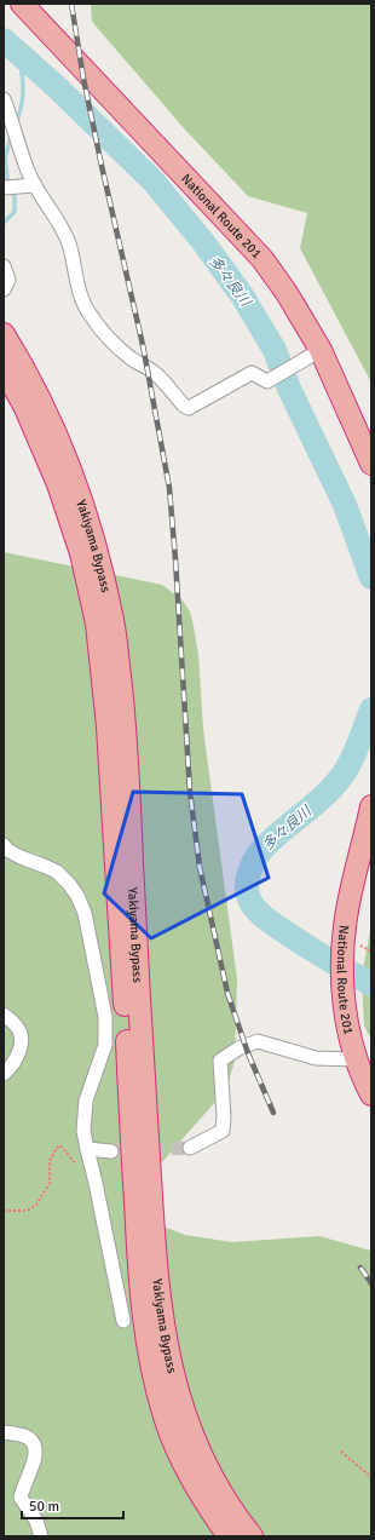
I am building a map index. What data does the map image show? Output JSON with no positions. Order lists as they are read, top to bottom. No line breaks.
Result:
{"streets":{"highway":["National Route 201","Yakiyama Bypass"]},"water":["多々良川"],"scale_bar":"50 m"}
